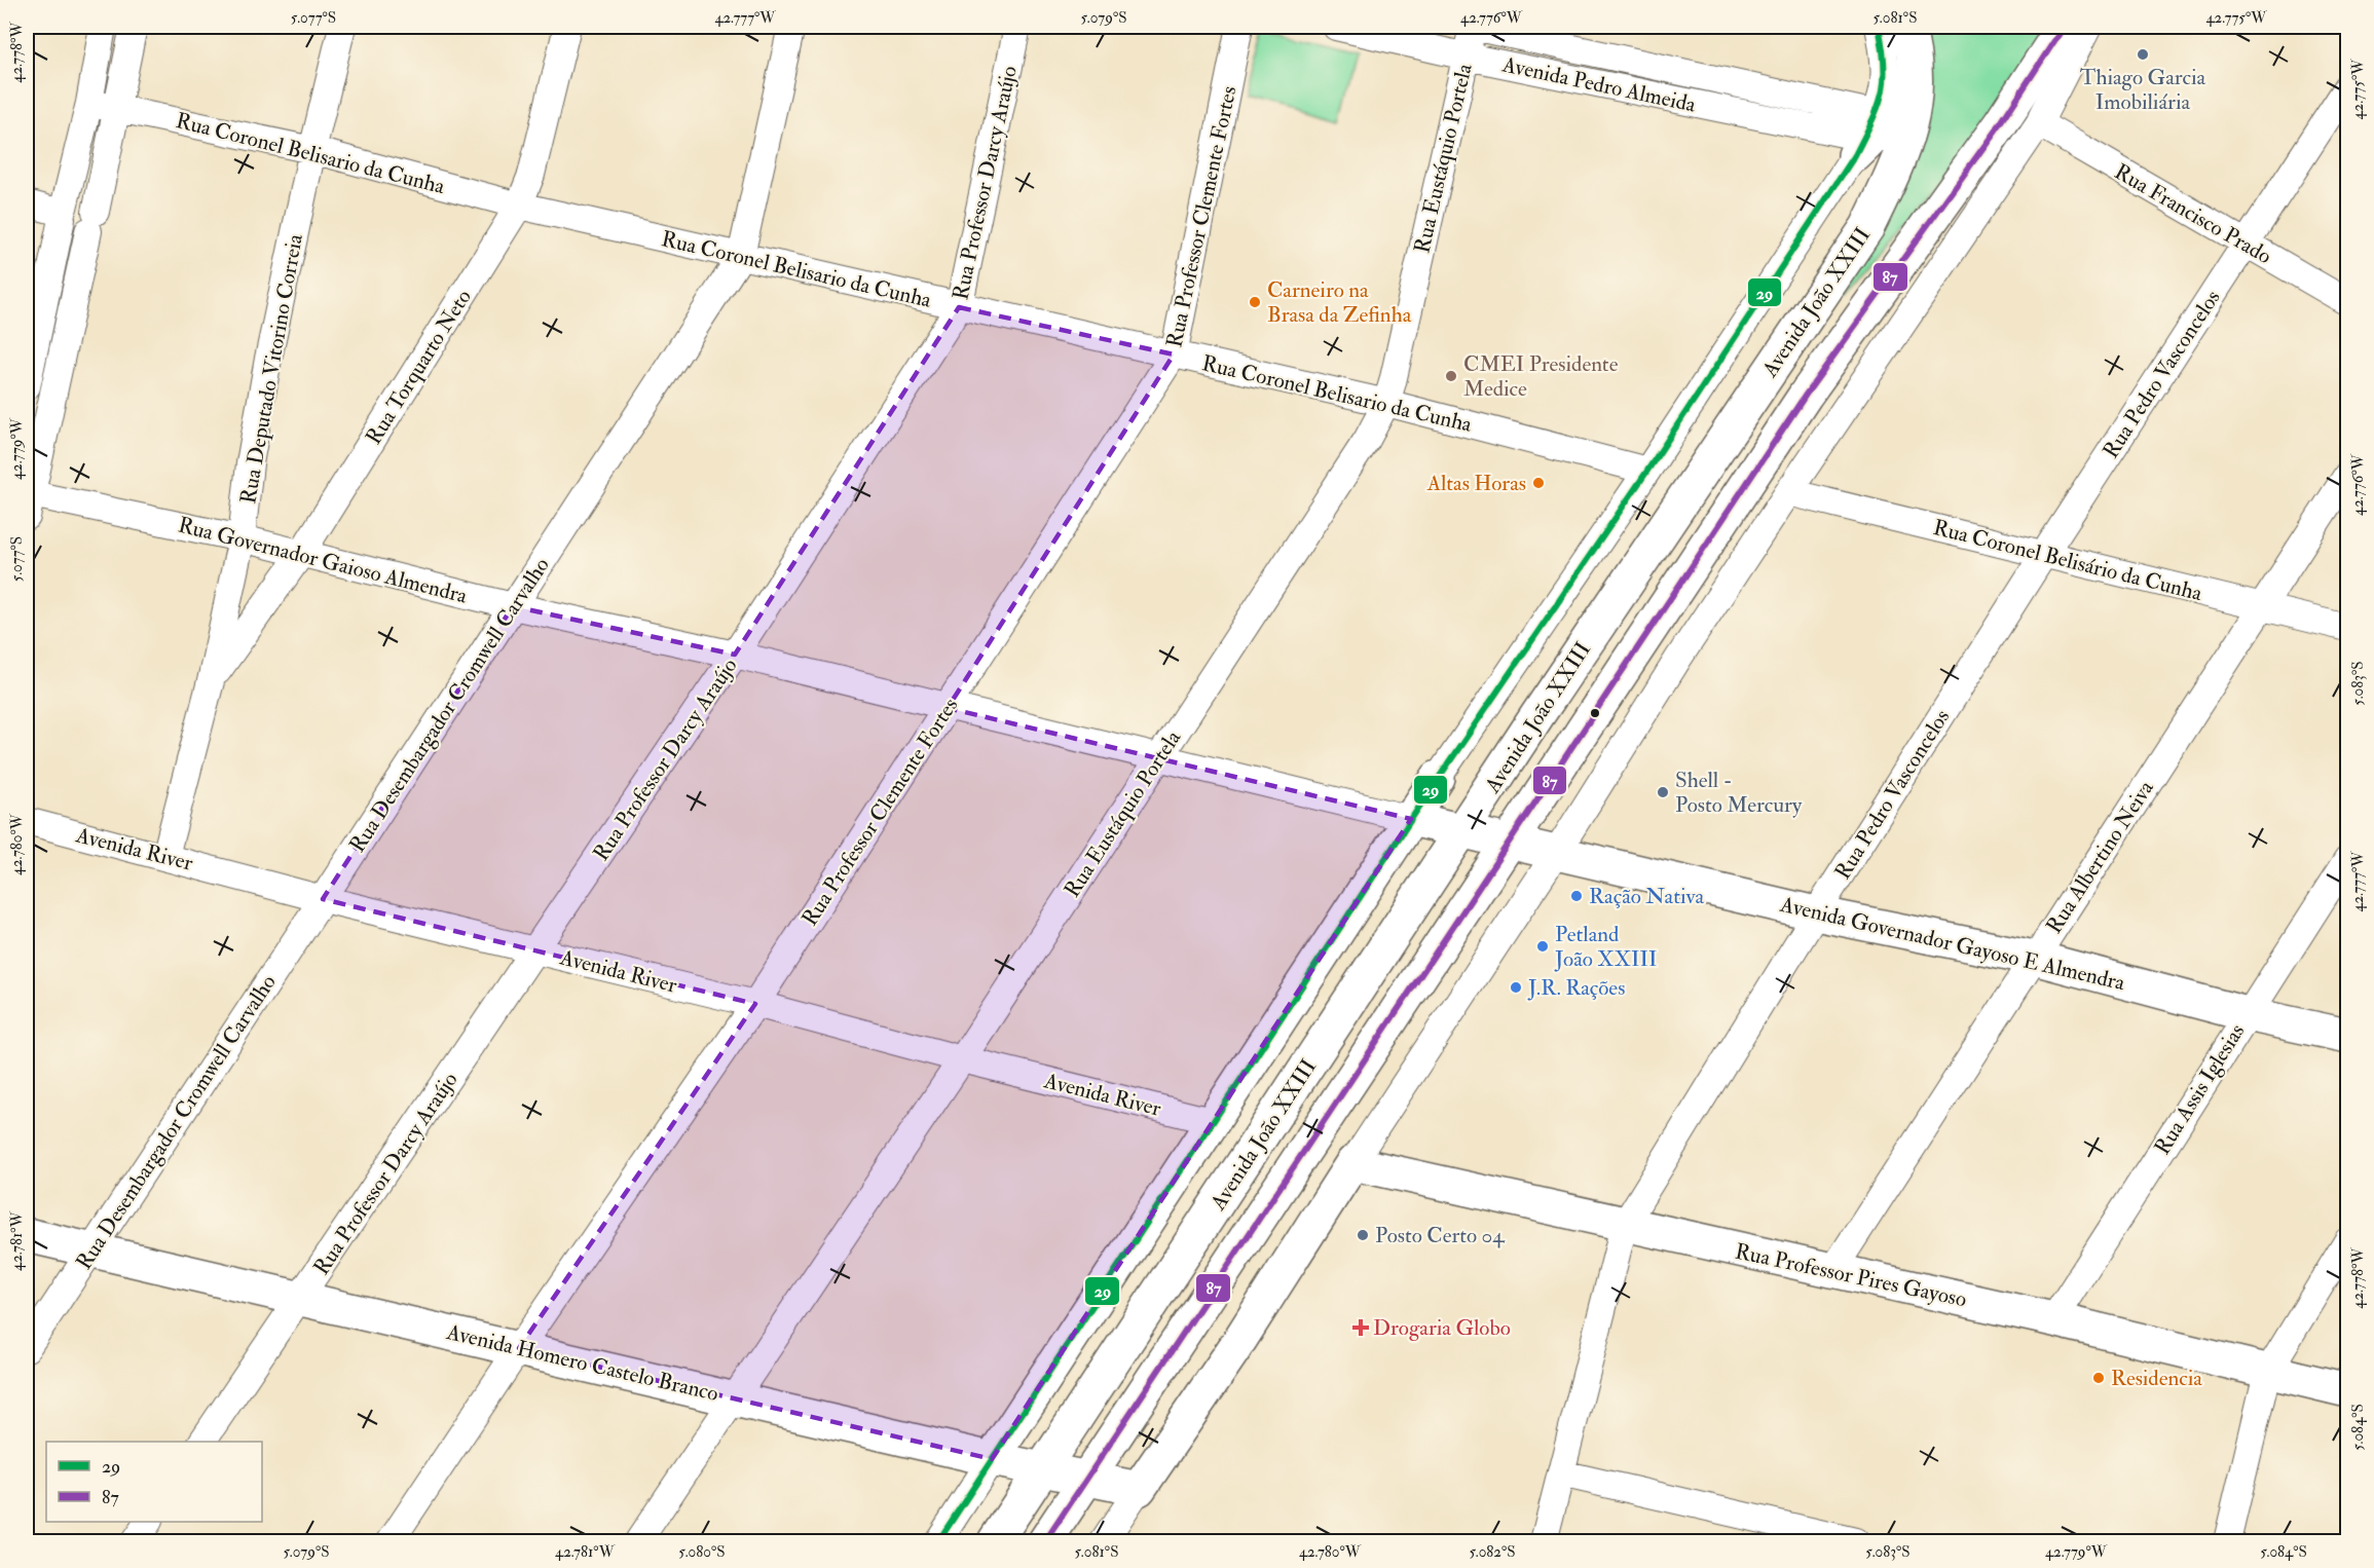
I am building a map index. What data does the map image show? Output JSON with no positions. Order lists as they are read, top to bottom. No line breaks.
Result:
{"streets":{"main road":["Avenida João XXIII","Avenida Governador Gayoso E Almendra","Rua Professor Pires Gayoso","Avenida Homero Castelo Branco"],"street":["Avenida Pedro Almeida","Rua Coronel Belisario da Cunha","Rua Eustáquio Portela","Rua Professor Darcy Araújo","Rua Francisco Prado","Rua Professor Clemente Fortes","Rua Torquarto Neto","Rua Deputado Vitorino Correia","Rua Pedro Vasconcelos","Rua Governador Gaioso Almendra","Rua Coronel Belisário da Cunha","Rua Desembargador Cromwell Carvalho","Avenida River","Rua Albertino Neiva","Rua Assis Iglesias"]},"crossings":[["Avenida Pedro Almeida","Rua Eustáquio Portela"],["Rua Coronel Belisario da Cunha","Rua Eustáquio Portela"],["Rua Coronel Belisario da Cunha","Rua Professor Darcy Araújo"],["Rua Coronel Belisario da Cunha","Rua Professor Clemente Fortes"],["Rua Coronel Belisario da Cunha","Rua Torquarto Neto"],["Rua Coronel Belisario da Cunha","Rua Deputado Vitorino Correia"],["Rua Coronel Belisario da Cunha","Rua Desembargador Cromwell Carvalho"],["Rua Eustáquio Portela","Rua Governador Gaioso Almendra"],["Rua Eustáquio Portela","Avenida River"],["Rua Eustáquio Portela","Avenida Homero Castelo Branco"],["Rua Professor Darcy Araújo","Rua Governador Gaioso Almendra"],["Rua Professor Darcy Araújo","Avenida River"],["Rua Professor Darcy Araújo","Avenida Homero Castelo Branco"],["Rua Francisco Prado","Rua Pedro Vasconcelos"],["Rua Professor Clemente Fortes","Rua Governador Gaioso Almendra"],["Rua Professor Clemente Fortes","Avenida River"],["Rua Professor Clemente Fortes","Avenida Homero Castelo Branco"],["Avenida João XXIII","Avenida Governador Gayoso E Almendra"],["Avenida João XXIII","Avenida Homero Castelo Branco"],["Rua Torquarto Neto","Rua Deputado Vitorino Correia"],["Rua Torquarto Neto","Rua Governador Gaioso Almendra"],["Rua Deputado Vitorino Correia","Rua Governador Gaioso Almendra"],["Rua Deputado Vitorino Correia","Avenida River"],["Rua Pedro Vasconcelos","Rua Coronel Belisário da Cunha"],["Rua Pedro Vasconcelos","Avenida Governador Gayoso E Almendra"],["Rua Pedro Vasconcelos","Rua Professor Pires Gayoso"],["Rua Governador Gaioso Almendra","Rua Desembargador Cromwell Carvalho"],["Rua Governador Gaioso Almendra","Avenida Governador Gayoso E Almendra"],["Rua Coronel Belisário da Cunha","Rua Albertino Neiva"],["Rua Desembargador Cromwell Carvalho","Avenida River"],["Rua Desembargador Cromwell Carvalho","Avenida Homero Castelo Branco"],["Rua Albertino Neiva","Avenida Governador Gayoso E Almendra"],["Rua Albertino Neiva","Rua Professor Pires Gayoso"],["Avenida Governador Gayoso E Almendra","Rua Assis Iglesias"],["Rua Assis Iglesias","Rua Professor Pires Gayoso"]],"places":{"other":["Thiago Garcia Imobiliária","Carneiro na Brasa da Zefinha","CMEI Presidente Medice","Altas Horas","Shell - Posto Mercury","Ração Nativa","Petland João XXIII","J.R. Rações","Posto Certo 04","Residencia"],"health":["Drogaria Globo"]},"lines":["transit line 29","transit line 87"],"legend":["29","87"],"coordinates":["5.077°S","42.777°W","5.079°S","42.776°W","5.081°S","42.775°W","42.778°W","42.779°W","5.083°S","42.780°W","42.781°W","5.084°S","5.080°S","5.082°S"]}
